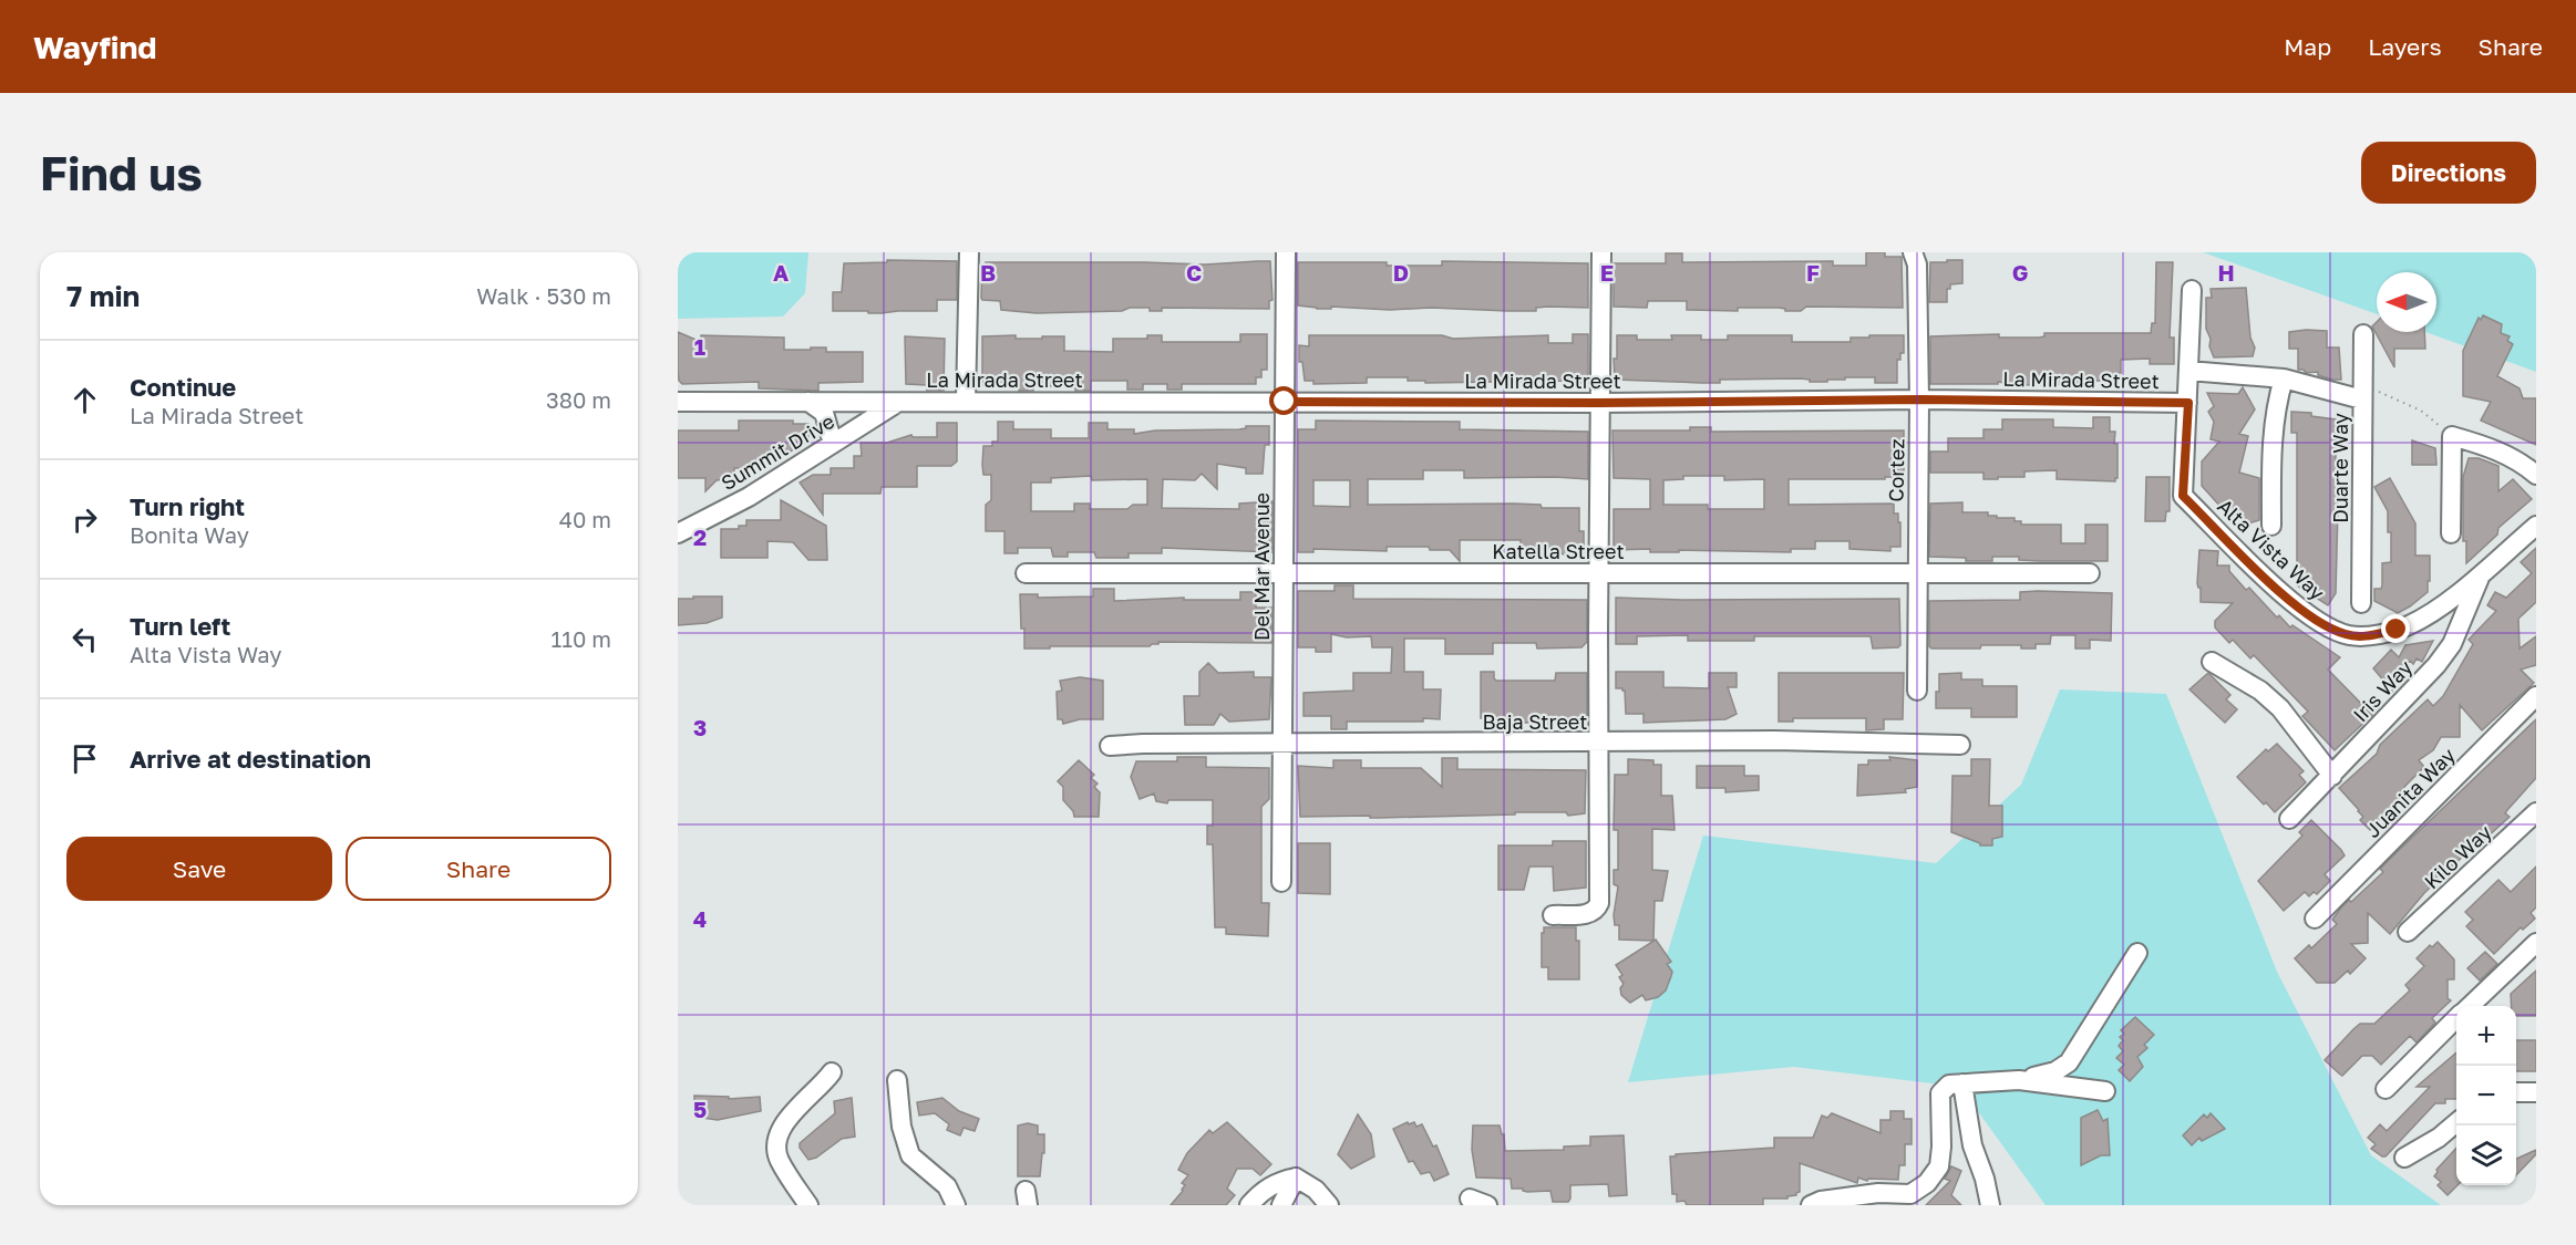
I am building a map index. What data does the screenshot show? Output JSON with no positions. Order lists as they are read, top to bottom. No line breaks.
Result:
{"streets":{"street":["La Mirada Street","Summit Drive","Duarte Way","Cortez","Alta Vista Way","Katella Street","Del Mar Avenue","Iris Way","Baja Street","Juanita Way","Kilo Way"]},"crossings":[["La Mirada Street","Summit Drive"],["La Mirada Street","Cortez"],["La Mirada Street","Alta Vista Way"],["La Mirada Street","Del Mar Avenue"],["Cortez","Katella Street"],["Alta Vista Way","Iris Way"],["Katella Street","Del Mar Avenue"],["Del Mar Avenue","Baja Street"]],"north":"left","page":{"header":"Wayfind","nav":["Map","Layers","Share"],"buttons":["Directions",["Save","Share"]],"title":"Find us","heading":["7 min","Walk · 530 m"],"list":[["Continue","La Mirada Street","380 m"],["Turn right","Bonita Way","40 m"],["Turn left","Alta Vista Way","110 m"],"Arrive at destination"],"map_buttons":["+","−"]},"grid":{"columns":["A","B","C","D","E","F","G","H"],"rows":["1","2","3","4","5"]}}
